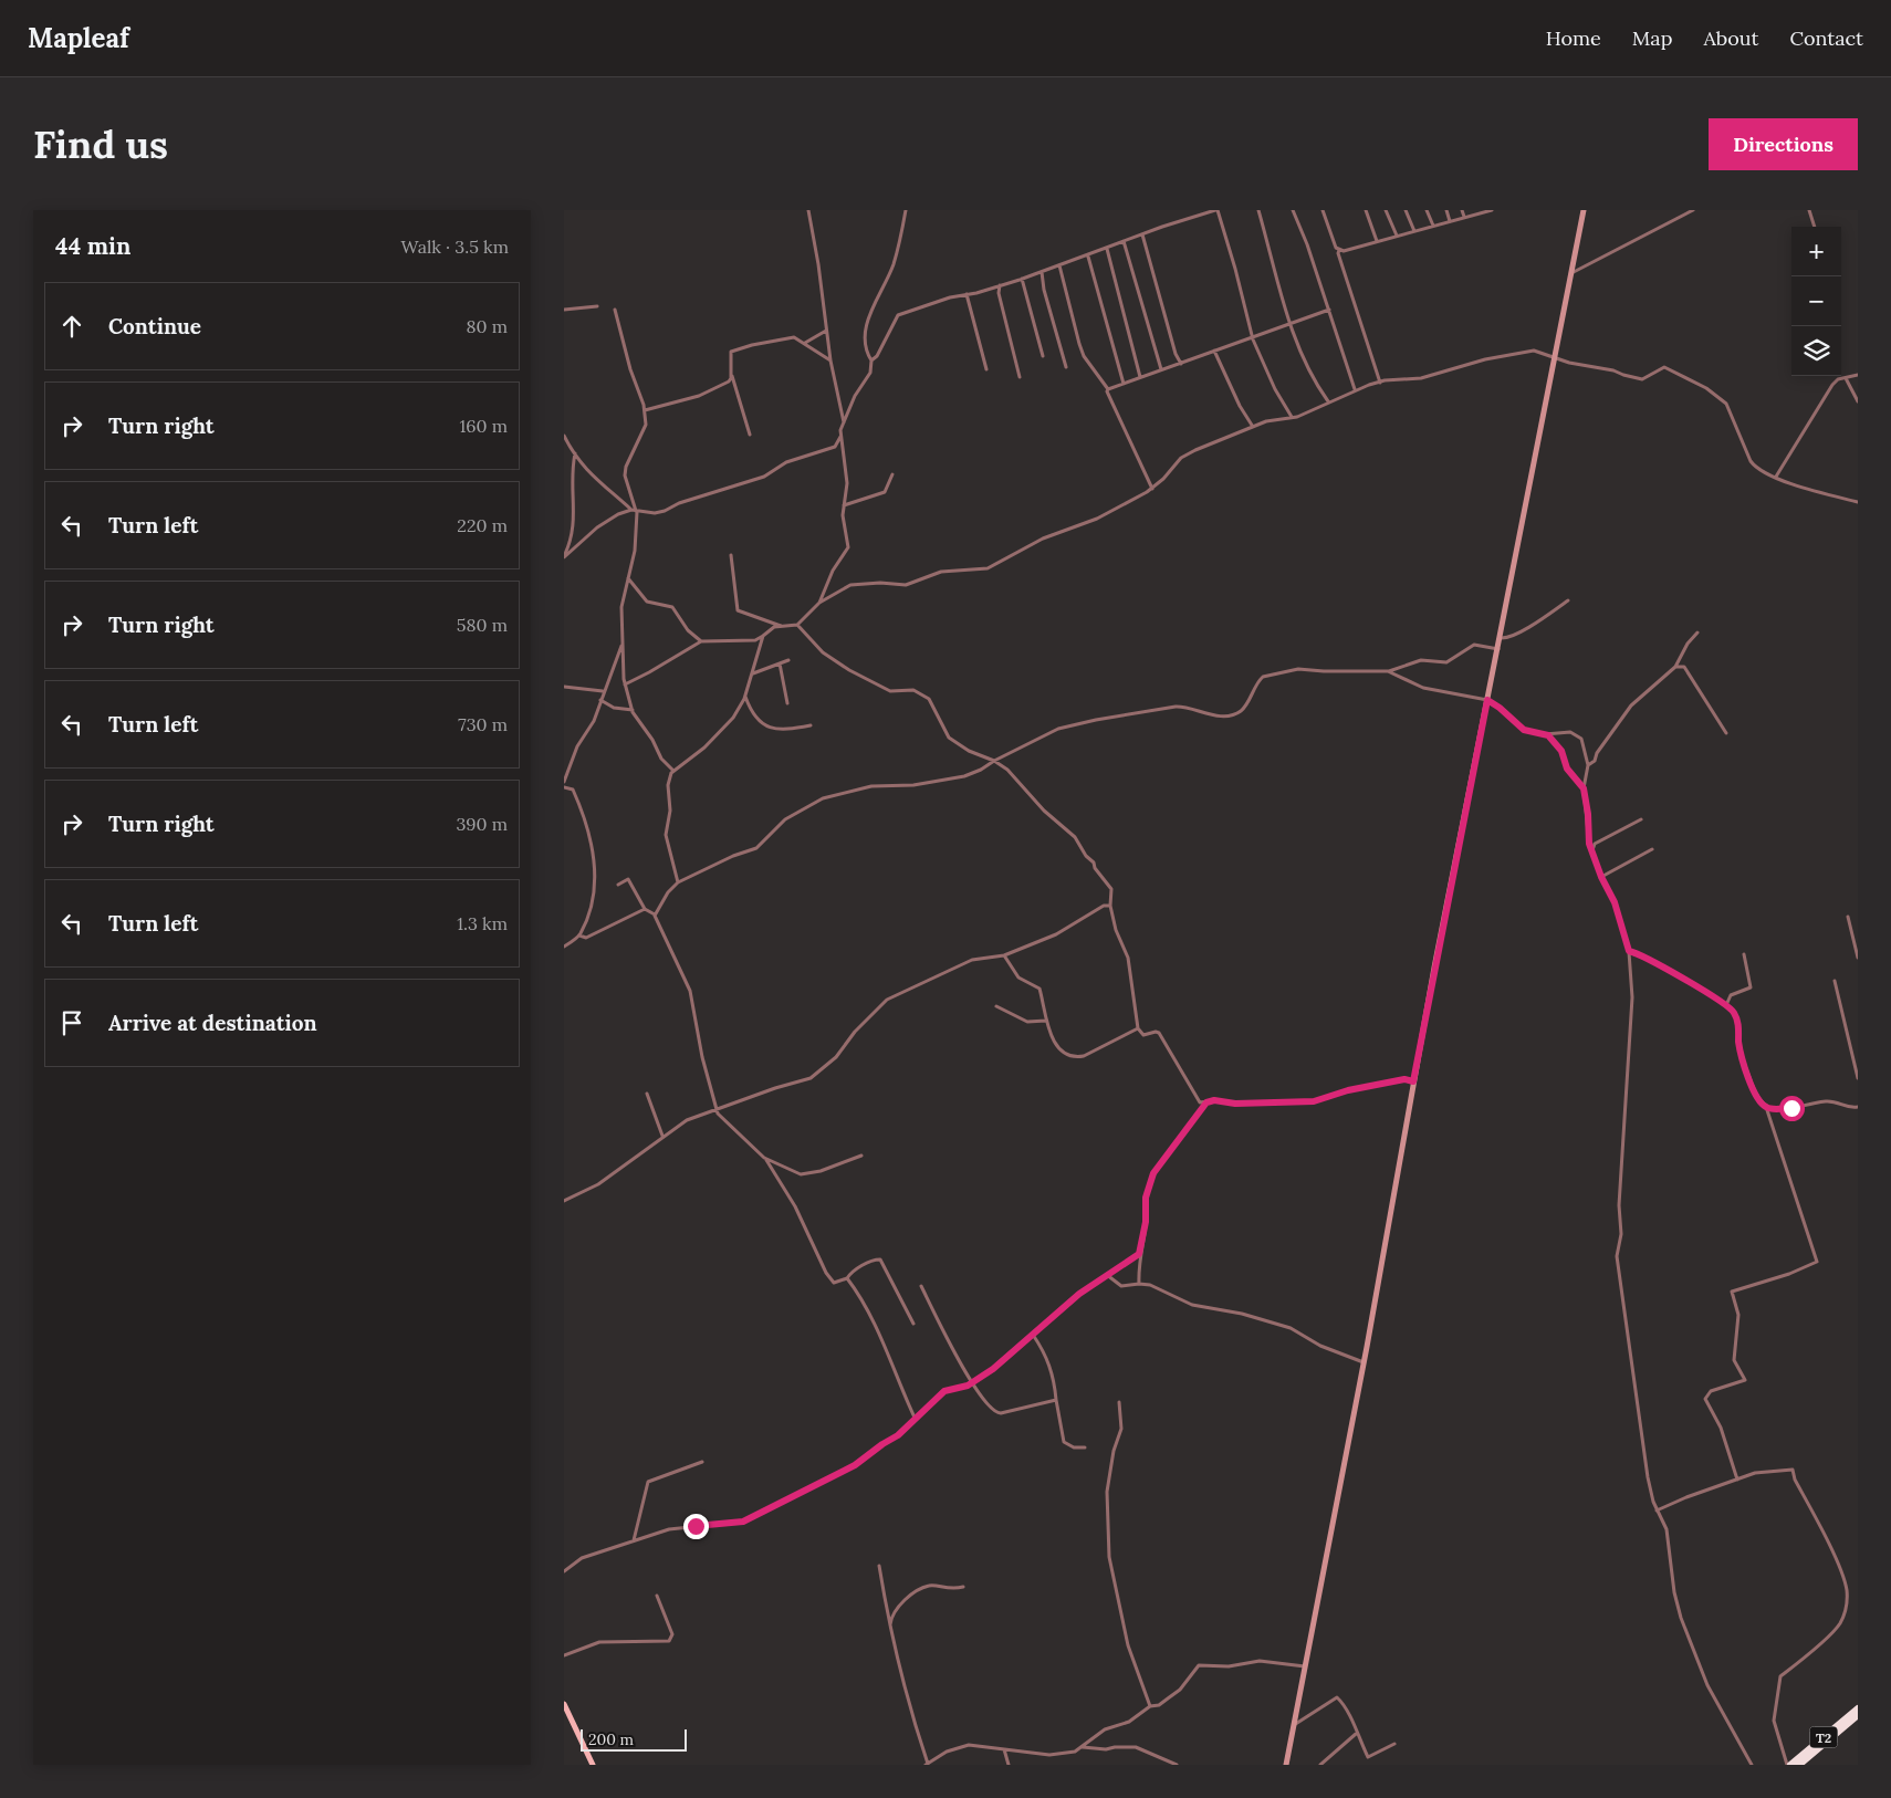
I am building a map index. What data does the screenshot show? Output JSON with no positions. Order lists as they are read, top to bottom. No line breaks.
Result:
{"streets":{"highway":["T2"]},"scale_bar":"200 m","page":{"header":"Mapleaf","nav":["Home","Map","About","Contact"],"buttons":"Directions","title":"Find us","heading":["44 min","Walk · 3.5 km"],"map_buttons":["+","−"],"list":[["Continue","80 m"],["Turn right","160 m"],["Turn left","220 m"],["Turn right","580 m"],["Turn left","730 m"],["Turn right","390 m"],["Turn left","1.3 km"],"Arrive at destination"],"scale":"200 m"}}
